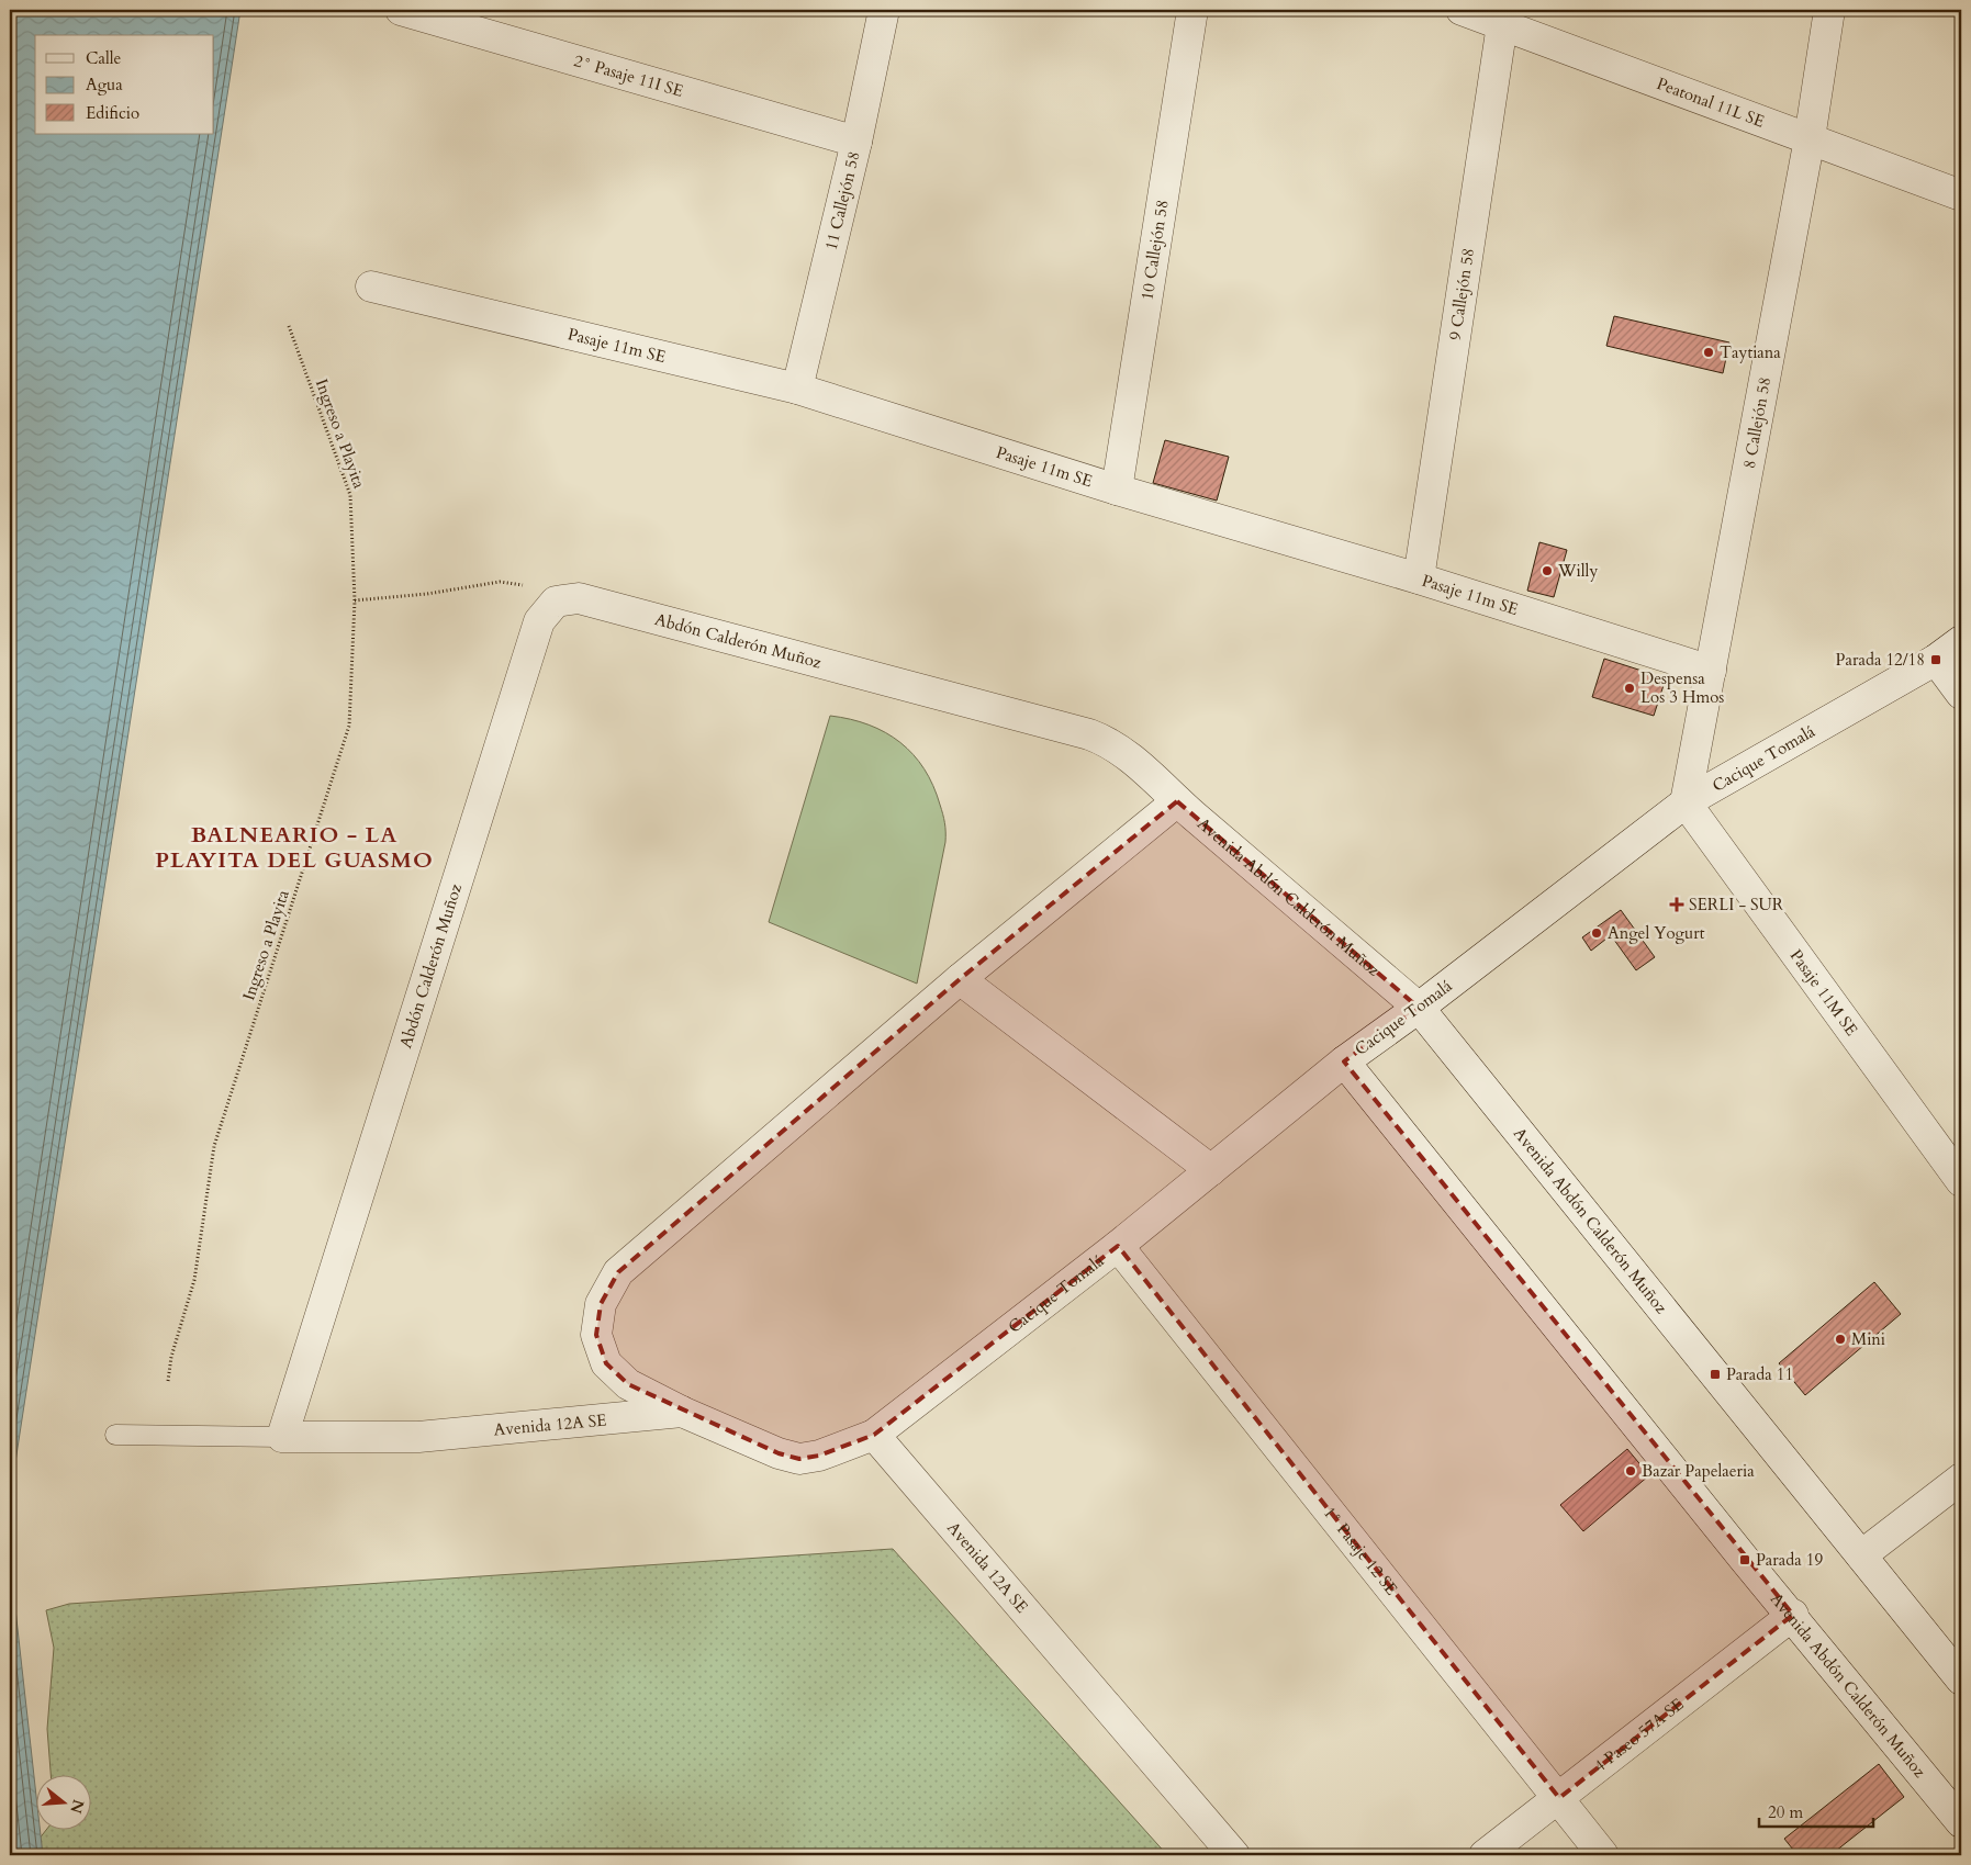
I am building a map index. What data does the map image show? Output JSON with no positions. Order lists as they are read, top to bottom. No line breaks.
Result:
{"streets":{"street":["2° Pasaje 11I SE","Peatonal 11L SE","11 Callejón 58","10 Callejón 58","9 Callejón 58","Pasaje 11m SE","8 Callejón 58","Abdón Calderón Muñoz","Cacique Tomalá","Avenida Abdón Calderón Muñoz","Pasaje 11M SE","Avenida 12A SE","1° Pasaje 12 SE","4 Paseo 57A SE"],"path":["Ingreso a Playita"]},"crossings":[["2° Pasaje 11I SE","11 Callejón 58"],["Peatonal 11L SE","9 Callejón 58"],["Peatonal 11L SE","8 Callejón 58"],["11 Callejón 58","Pasaje 11m SE"],["10 Callejón 58","Pasaje 11m SE"],["9 Callejón 58","Pasaje 11m SE"],["Pasaje 11m SE","8 Callejón 58"],["8 Callejón 58","Cacique Tomalá"],["8 Callejón 58","Pasaje 11M SE"],["Abdón Calderón Muñoz","Avenida Abdón Calderón Muñoz"],["Abdón Calderón Muñoz","Avenida 12A SE"],["Cacique Tomalá","Avenida Abdón Calderón Muñoz"],["Cacique Tomalá","Pasaje 11M SE"],["Cacique Tomalá","Avenida 12A SE"],["Cacique Tomalá","1° Pasaje 12 SE"],["Avenida Abdón Calderón Muñoz","4 Paseo 57A SE"],["1° Pasaje 12 SE","4 Paseo 57A SE"]],"districts":["BALNEARIO - LA PLAYITA DEL GUASMO"],"places":{"other":["Taytiana","Willy","Despensa Los 3 Hmos","Angel Yogurt","Mini","Bazar Papelaeria"],"transit":["Parada 12/18","Parada 11","Parada 19"],"health":["SERLI - SUR"]},"legend":["Calle","Agua","Edificio"],"scale_bar":"20 m","north":"right"}
